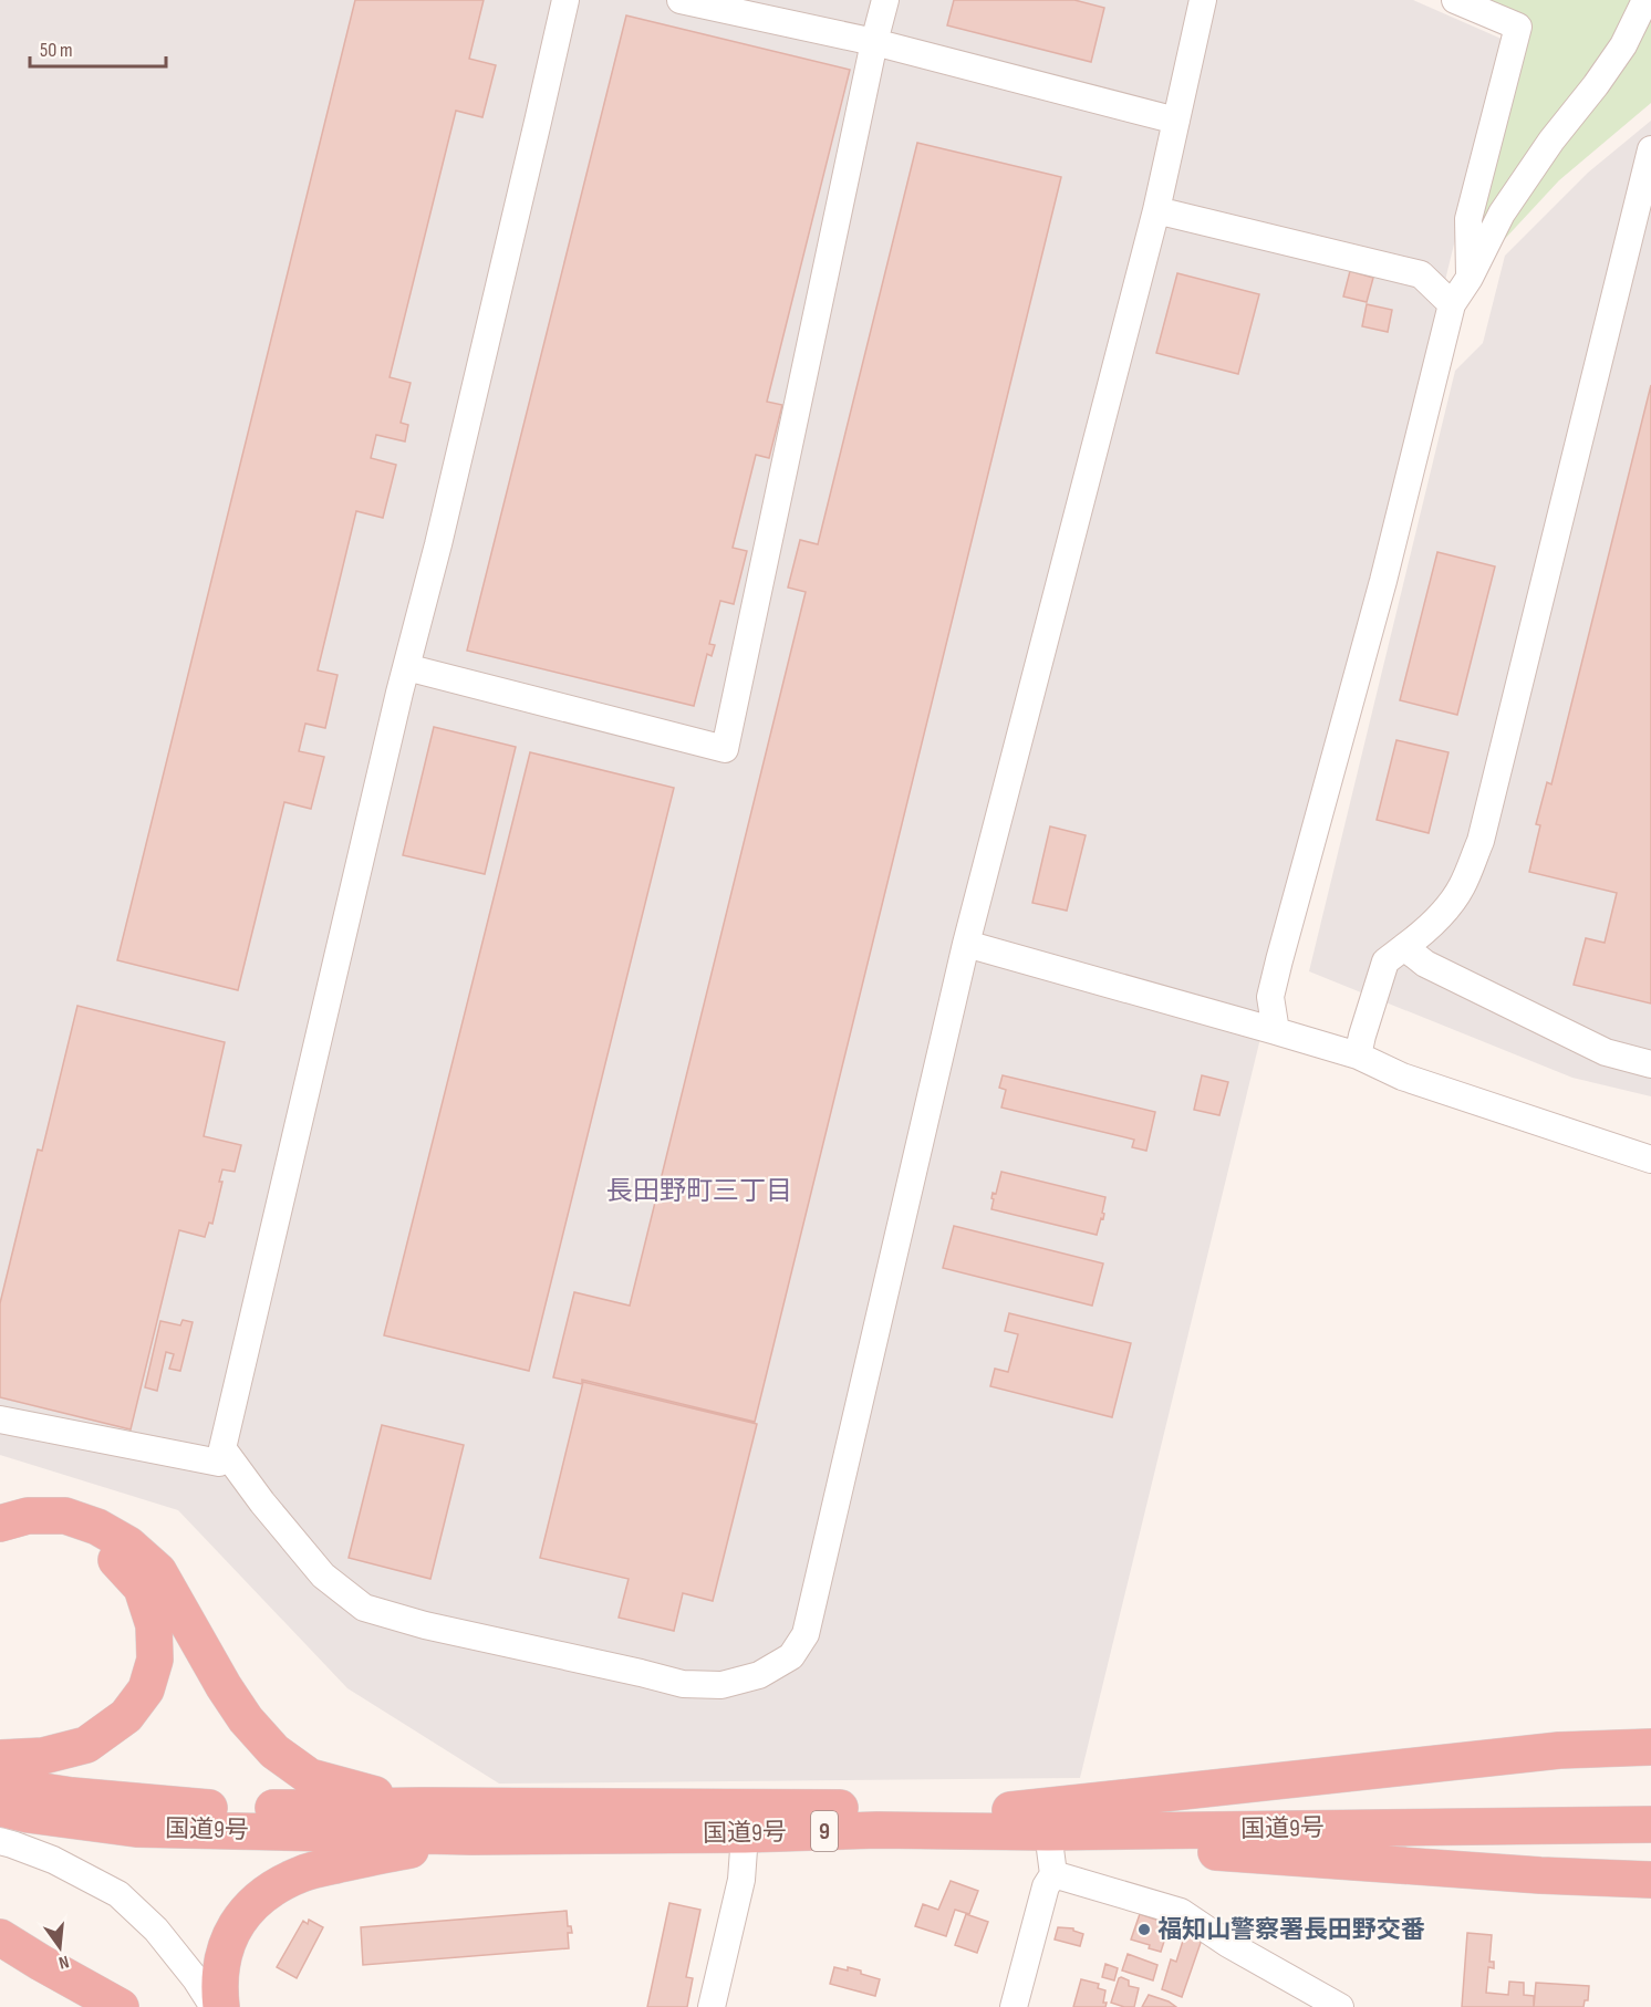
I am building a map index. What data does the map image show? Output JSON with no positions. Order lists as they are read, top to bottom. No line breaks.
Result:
{"streets":{"highway":["国道9号","9"]},"districts":["長田野町三丁目"],"places":["福知山警察署長田野交番"],"scale_bar":"50 m","north":"bottom"}
